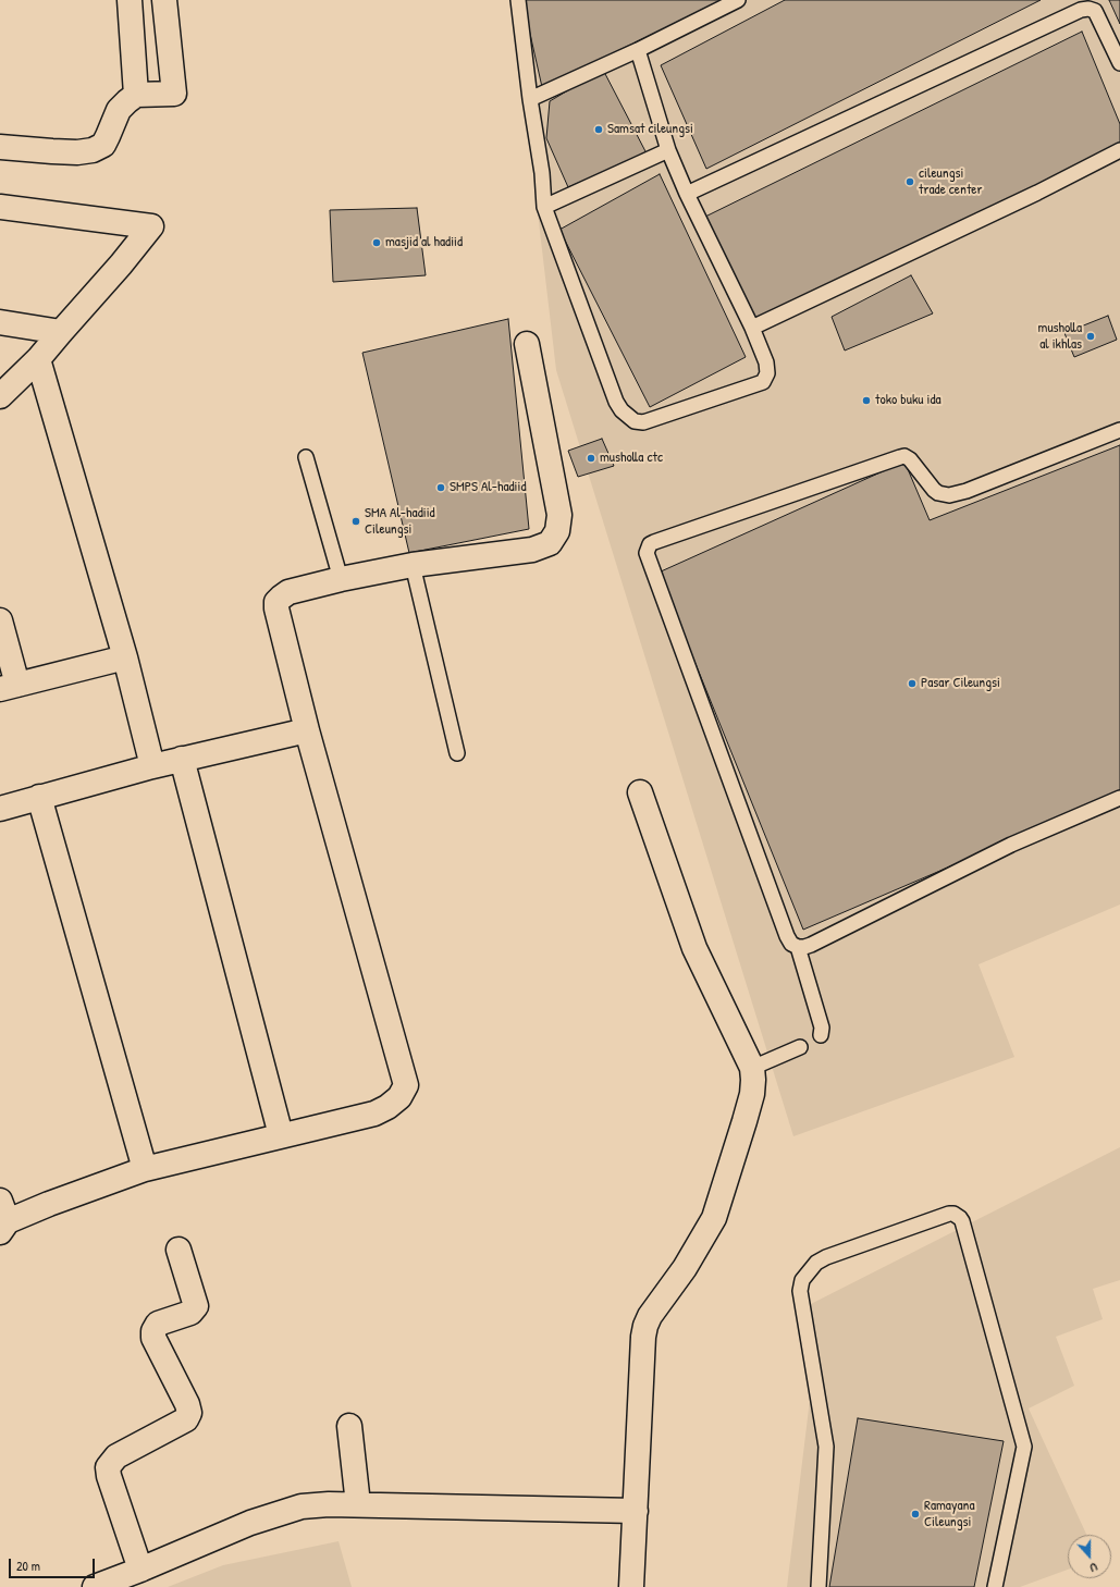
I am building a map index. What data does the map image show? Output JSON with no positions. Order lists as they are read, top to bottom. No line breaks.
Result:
{"places":["Samsat cileungsi","cileungsi trade center","masjid al hadiid","musholla al ikhlas","toko buku ida","musholla ctc","SMPS Al-hadiid","SMA Al-hadiid Cileungsi","Pasar Cileungsi","Ramayana Cileungsi"],"scale_bar":"20 m","north":"bottom"}
